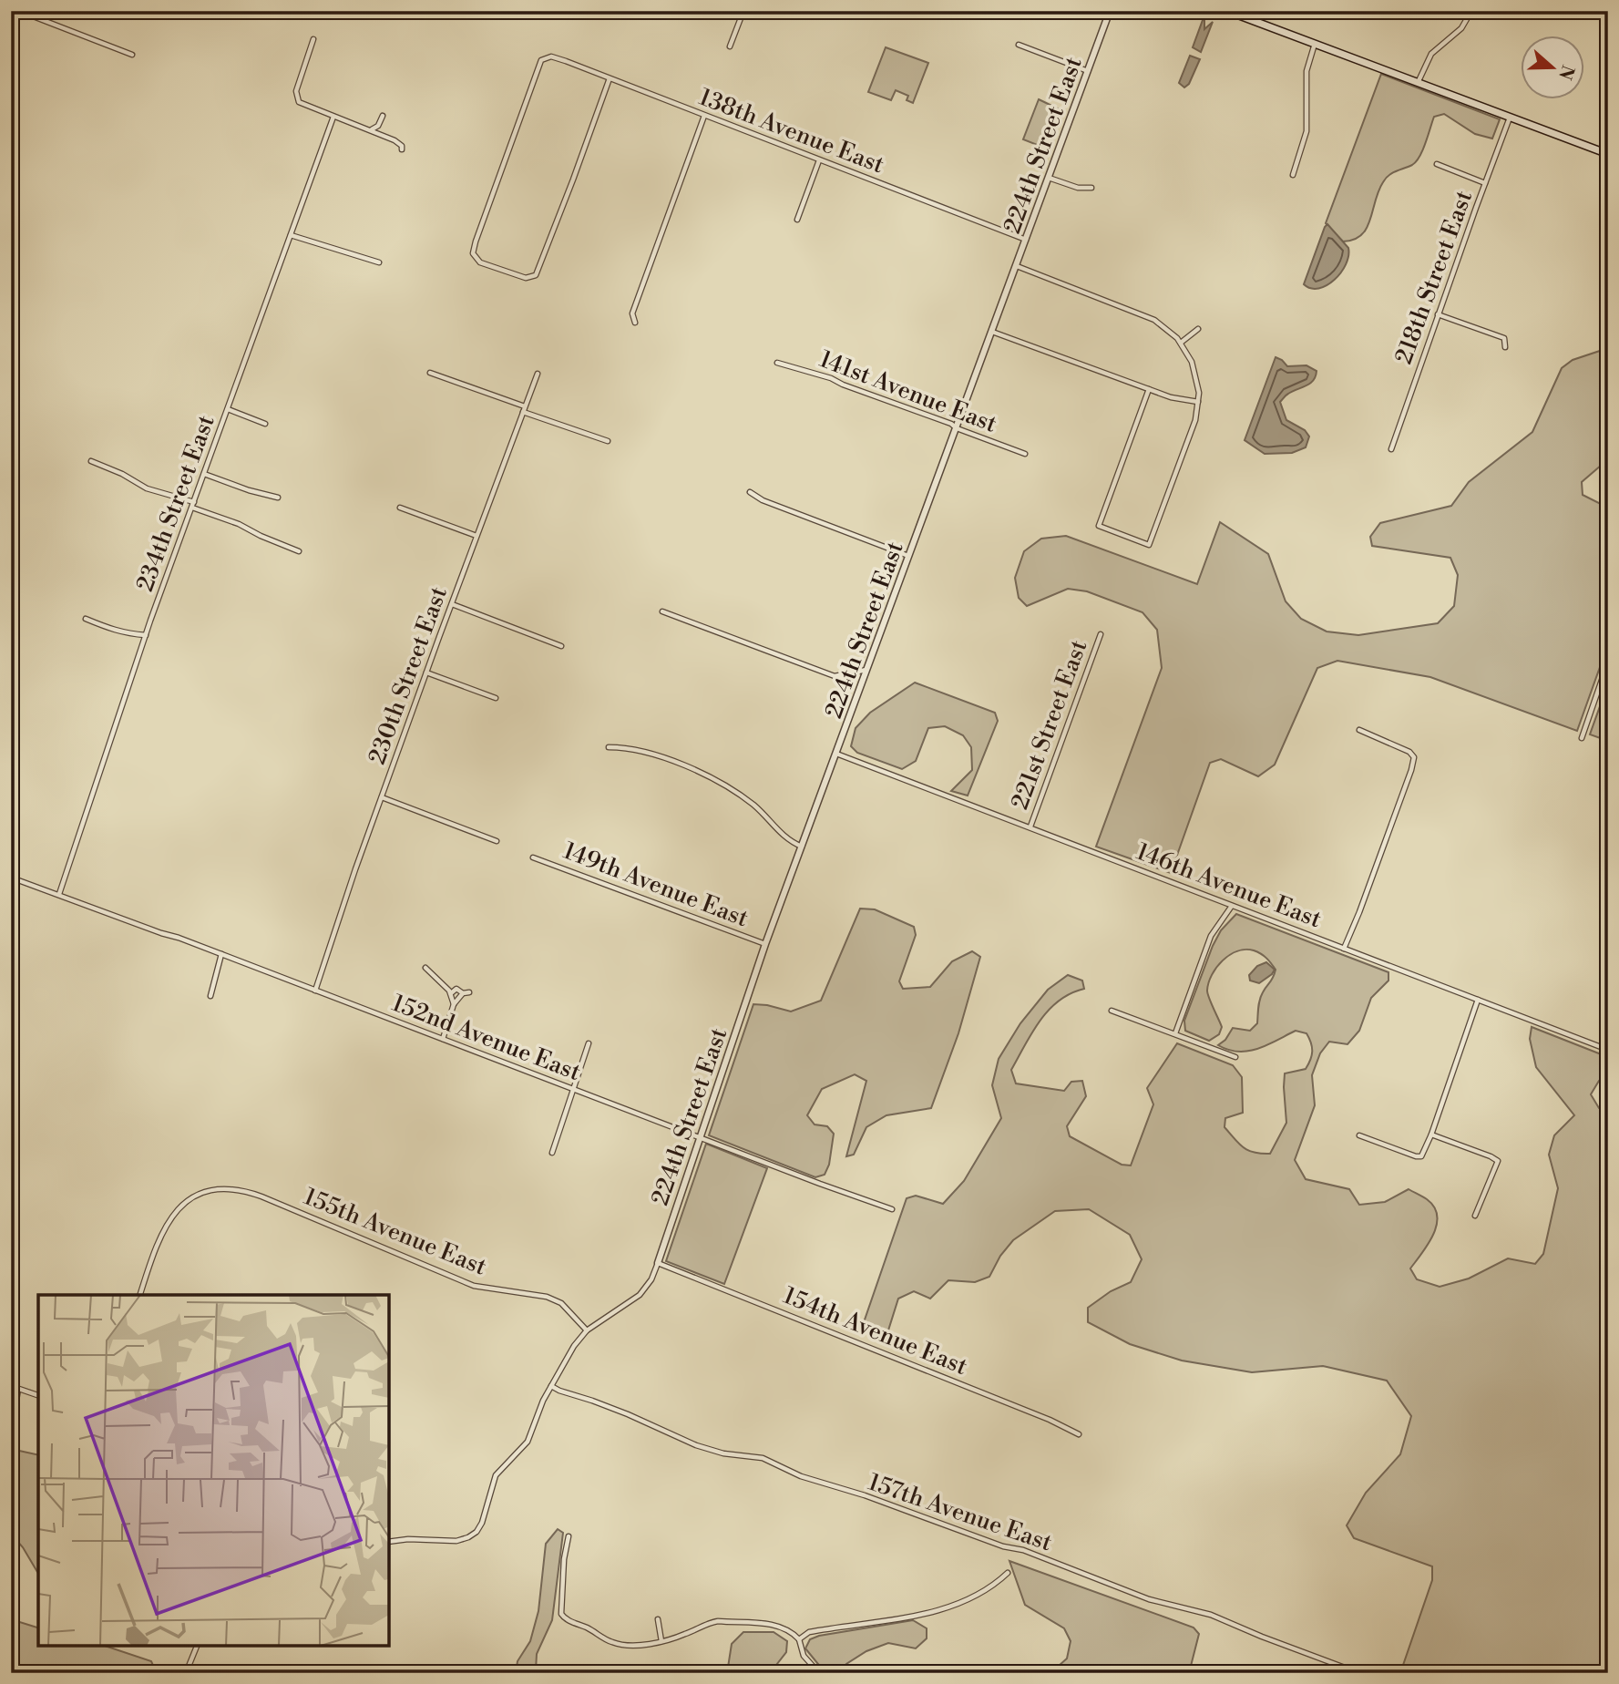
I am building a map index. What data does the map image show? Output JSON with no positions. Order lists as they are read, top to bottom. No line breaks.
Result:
{"streets":{"street":["138th Avenue East","224th Street East","218th Street East","141st Avenue East","234th Street East","230th Street East","221st Street East","149th Avenue East","146th Avenue East","152nd Avenue East","155th Avenue East","154th Avenue East","157th Avenue East"]},"crossings":[["138th Avenue East","224th Street East"],["224th Street East","141st Avenue East"],["224th Street East","149th Avenue East"],["224th Street East","146th Avenue East"],["224th Street East","152nd Avenue East"],["224th Street East","154th Avenue East"],["234th Street East","152nd Avenue East"],["230th Street East","152nd Avenue East"],["221st Street East","146th Avenue East"]],"north":"right"}
